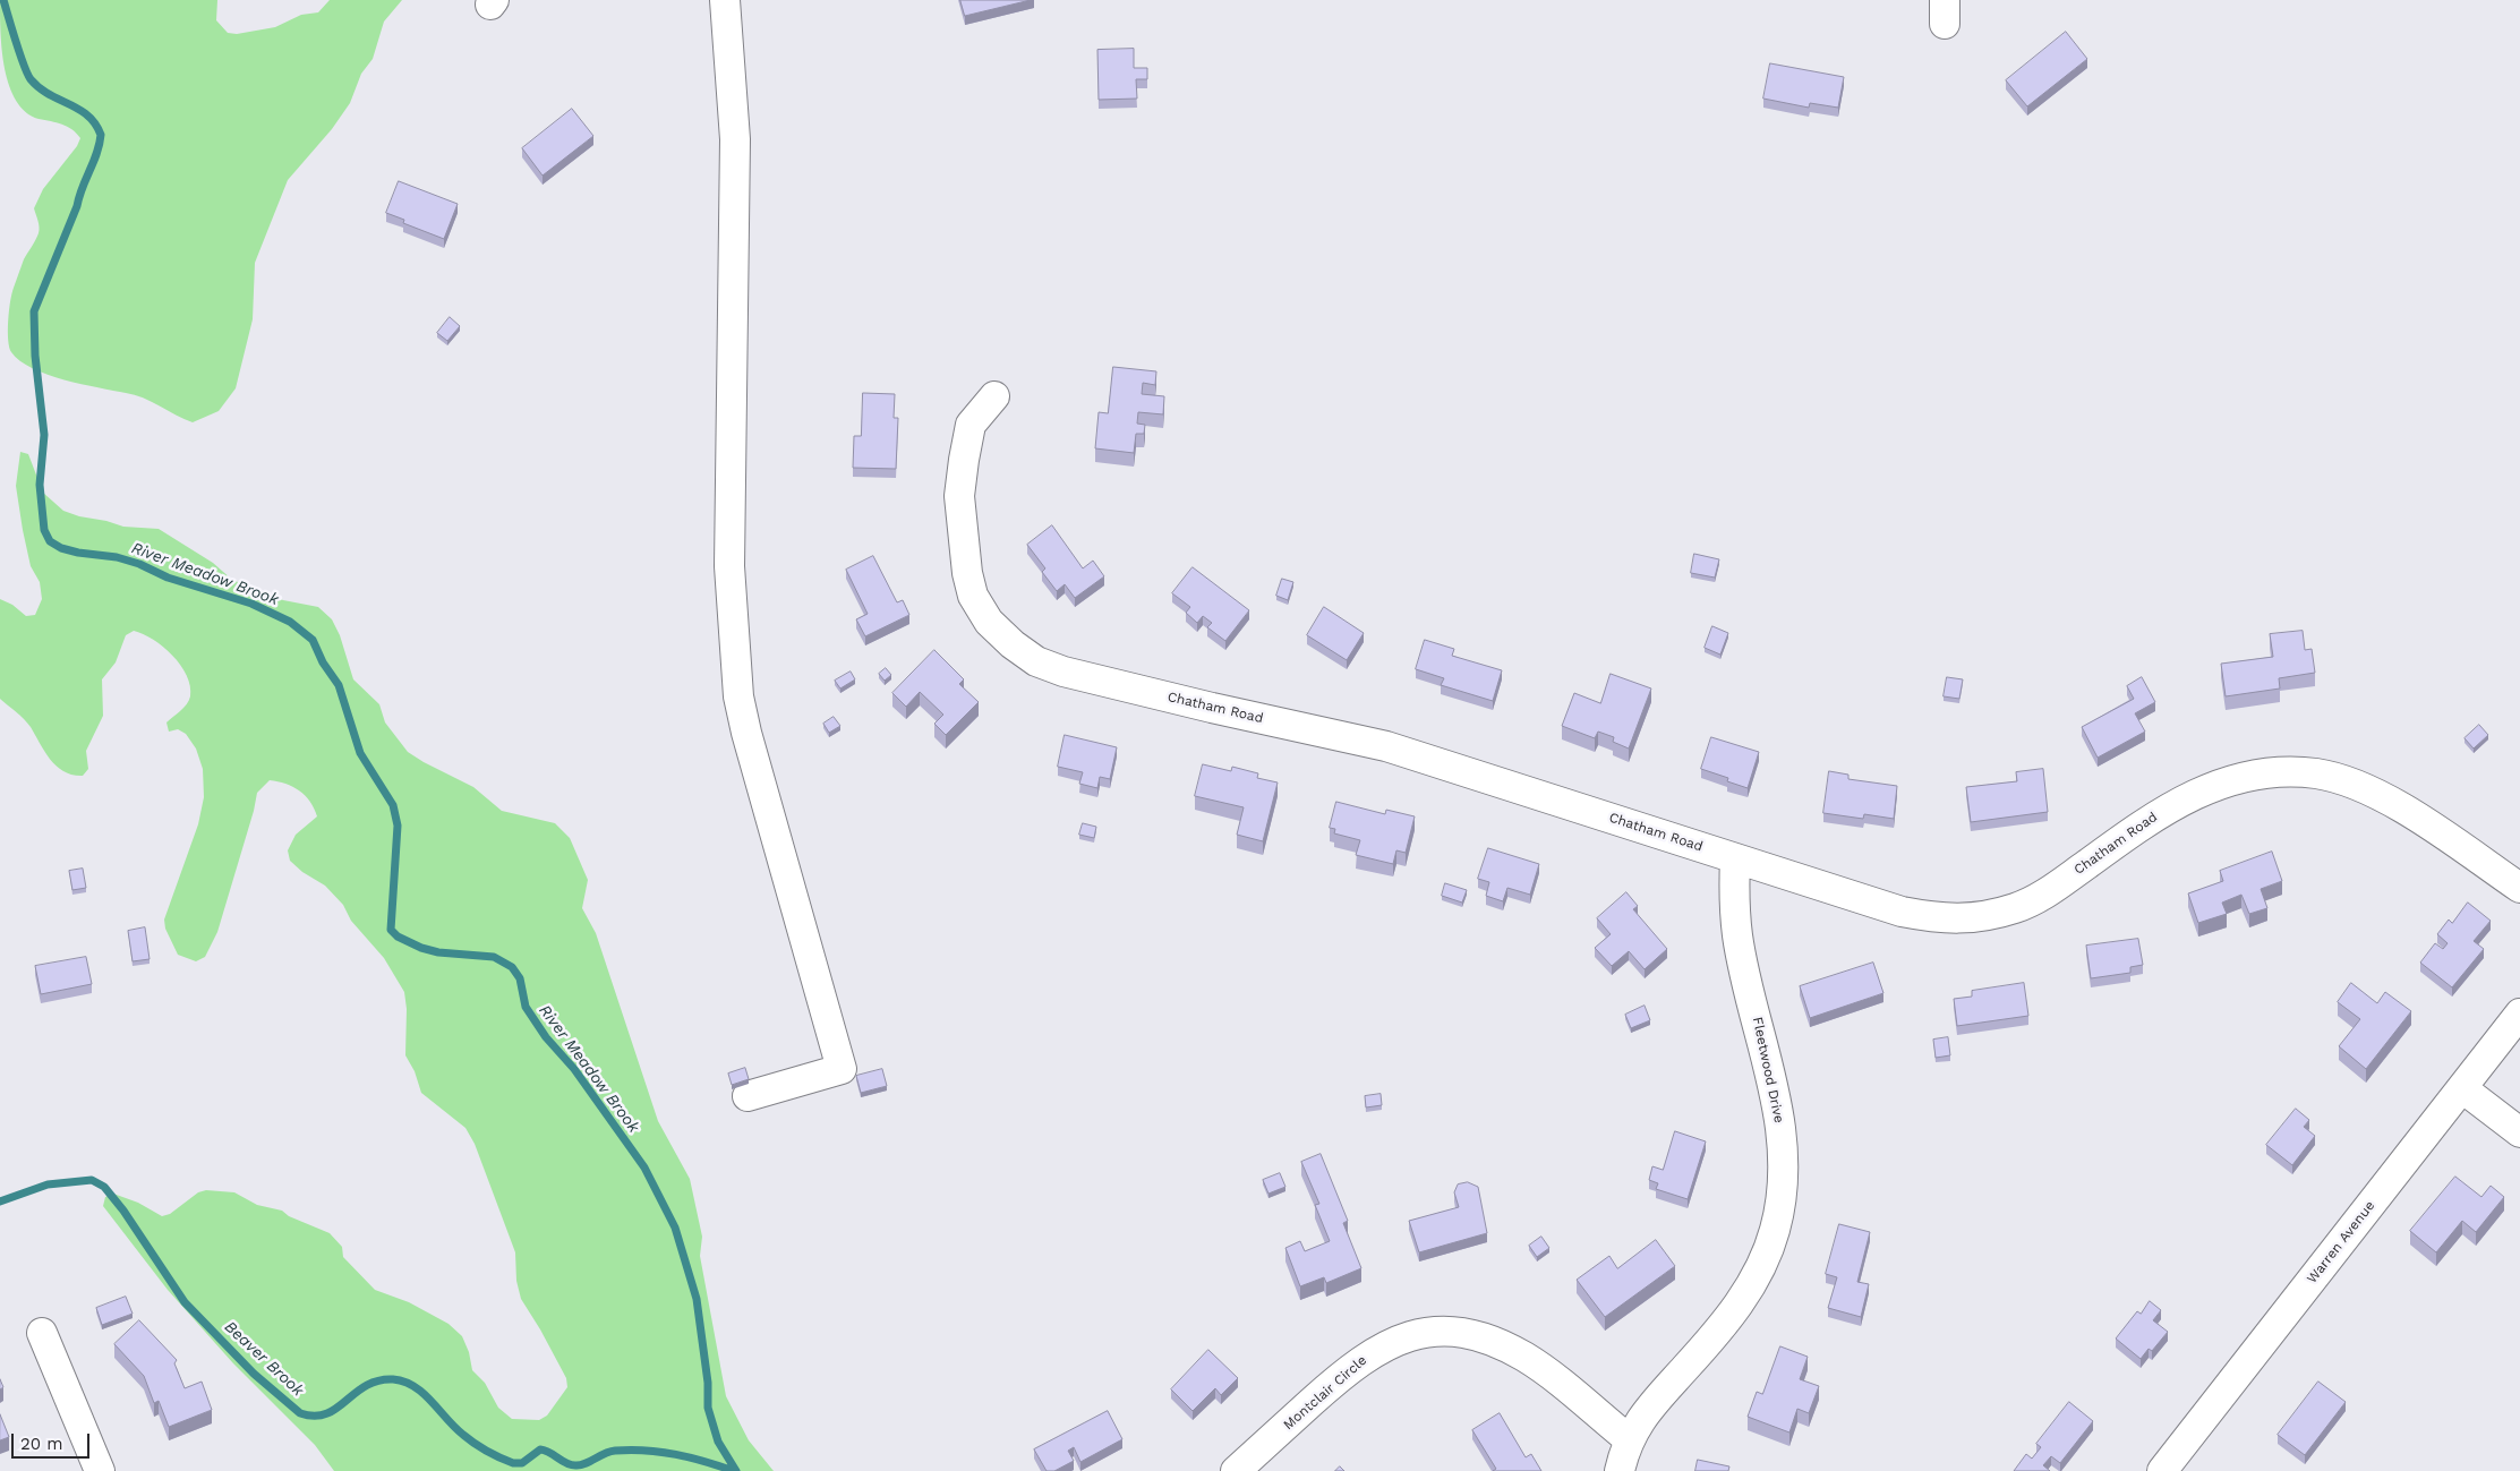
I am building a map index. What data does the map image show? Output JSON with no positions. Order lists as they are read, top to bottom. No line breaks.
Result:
{"streets":{"street":["Chatham Road","Fleetwood Drive","Warren Avenue","Montclair Circle"]},"crossings":[["Chatham Road","Fleetwood Drive"],["Fleetwood Drive","Montclair Circle"]],"water":["River Meadow Brook","Beaver Brook"],"scale_bar":"20 m"}
